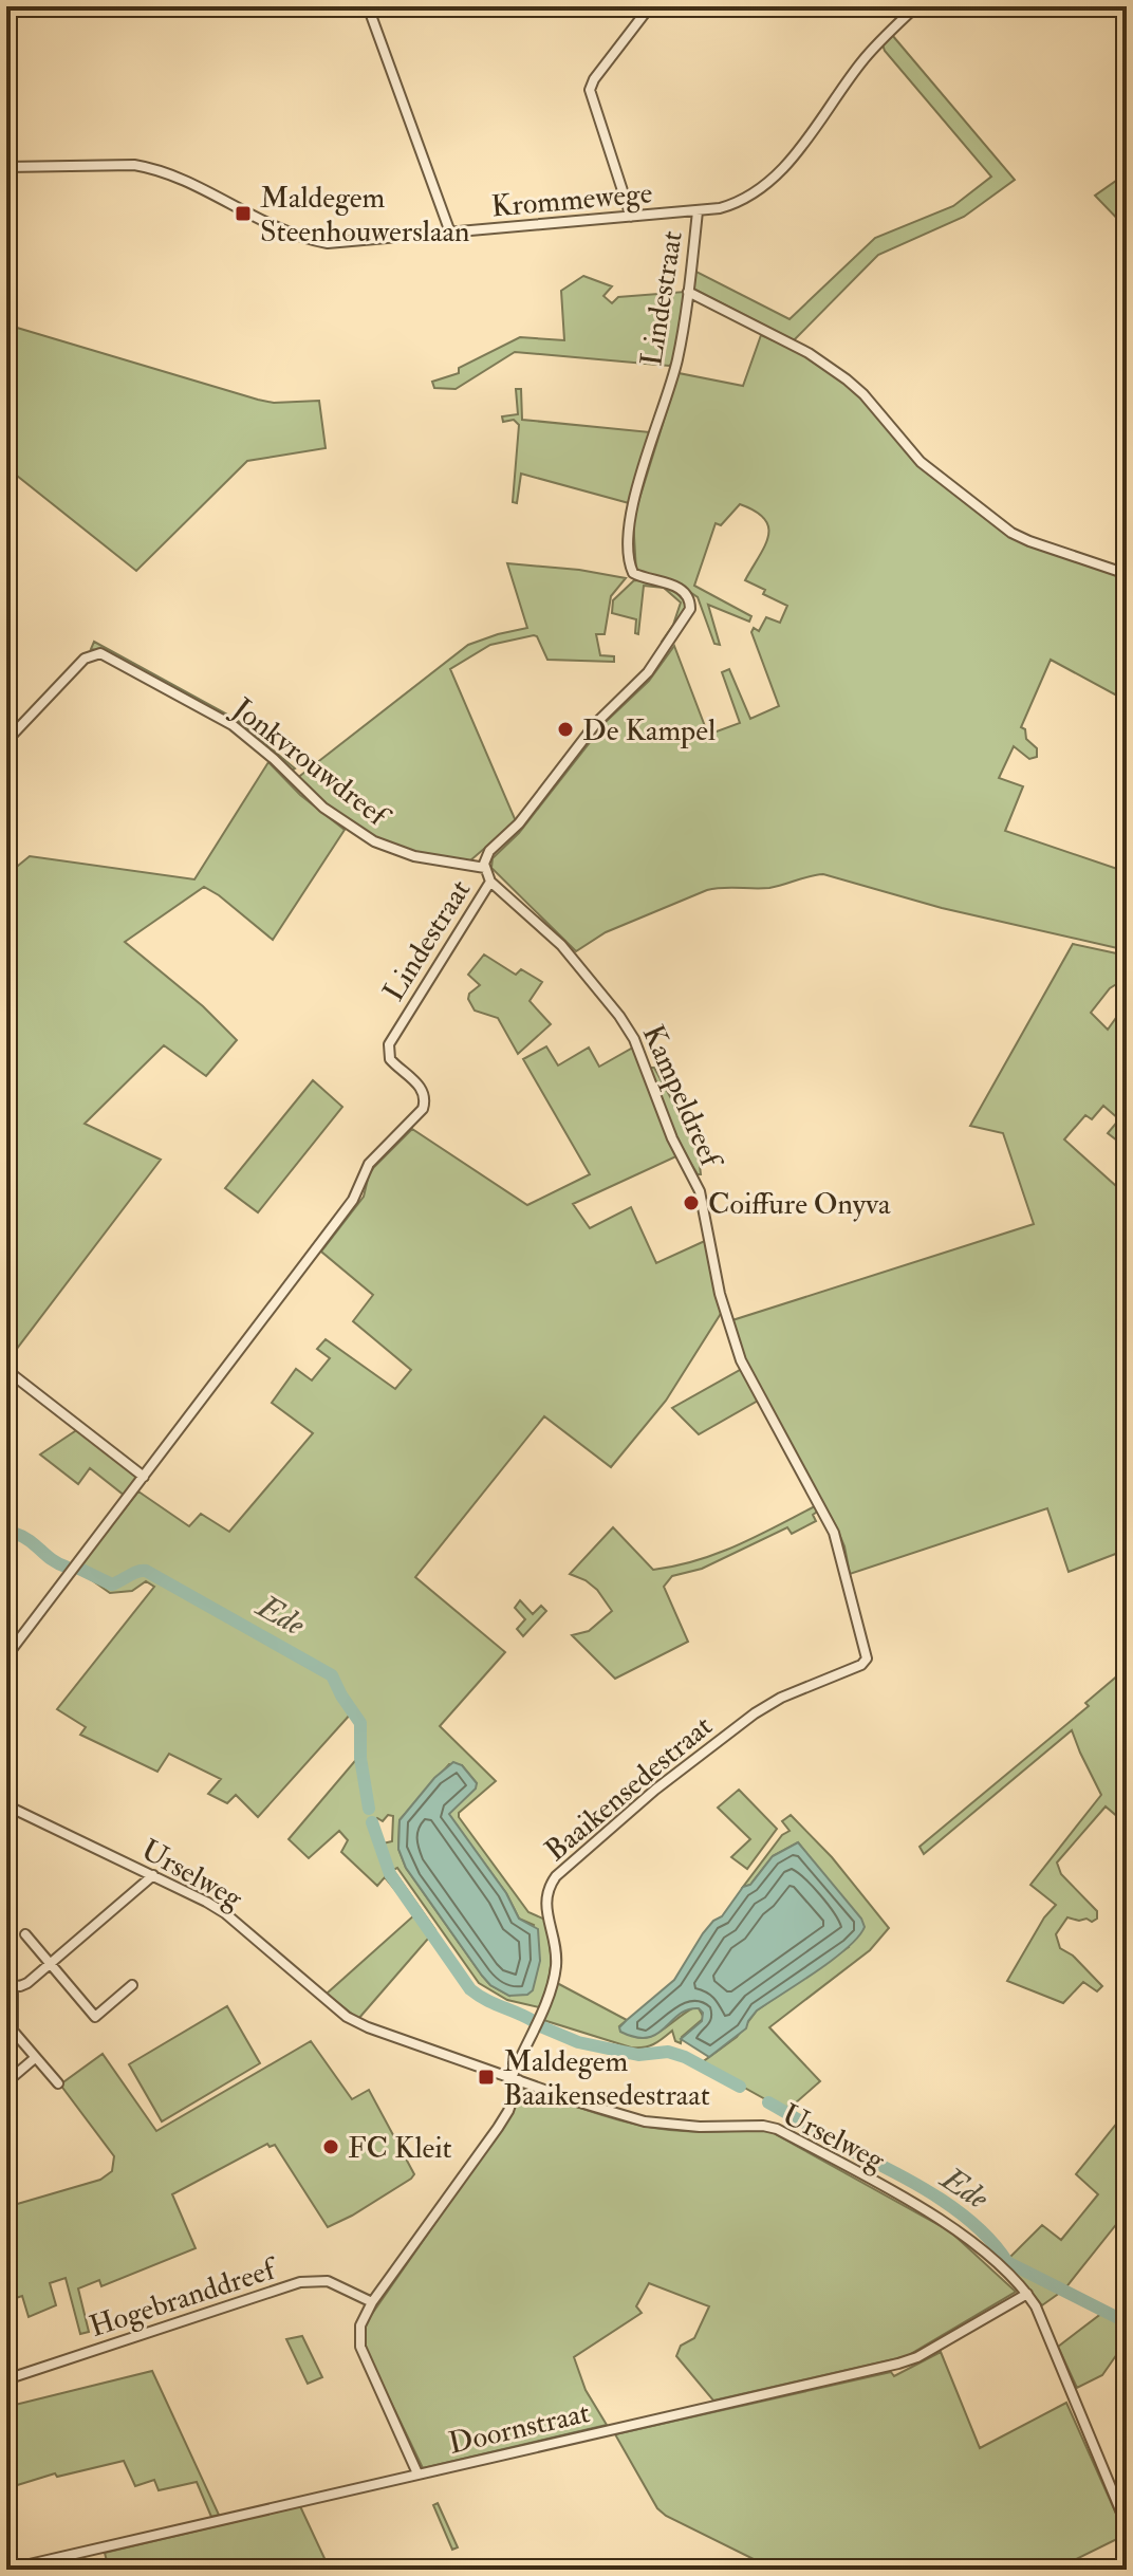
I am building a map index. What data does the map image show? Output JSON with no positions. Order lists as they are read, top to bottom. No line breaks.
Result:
{"streets":{"street":["Krommewege","Lindestraat","Jonkvrouwdreef","Kampeldreef","Baaikensedestraat","Urselweg","Hogebranddreef","Doornstraat"]},"crossings":[["Krommewege","Lindestraat"],["Lindestraat","Jonkvrouwdreef"],["Lindestraat","Kampeldreef"],["Kampeldreef","Baaikensedestraat"],["Baaikensedestraat","Urselweg"],["Urselweg","Doornstraat"]],"water":["Ede"],"places":{"transit":["Maldegem Steenhouwerslaan","Maldegem Baaikensedestraat"],"other":["De Kampel","Coiffure Onyva","FC Kleit"]}}
